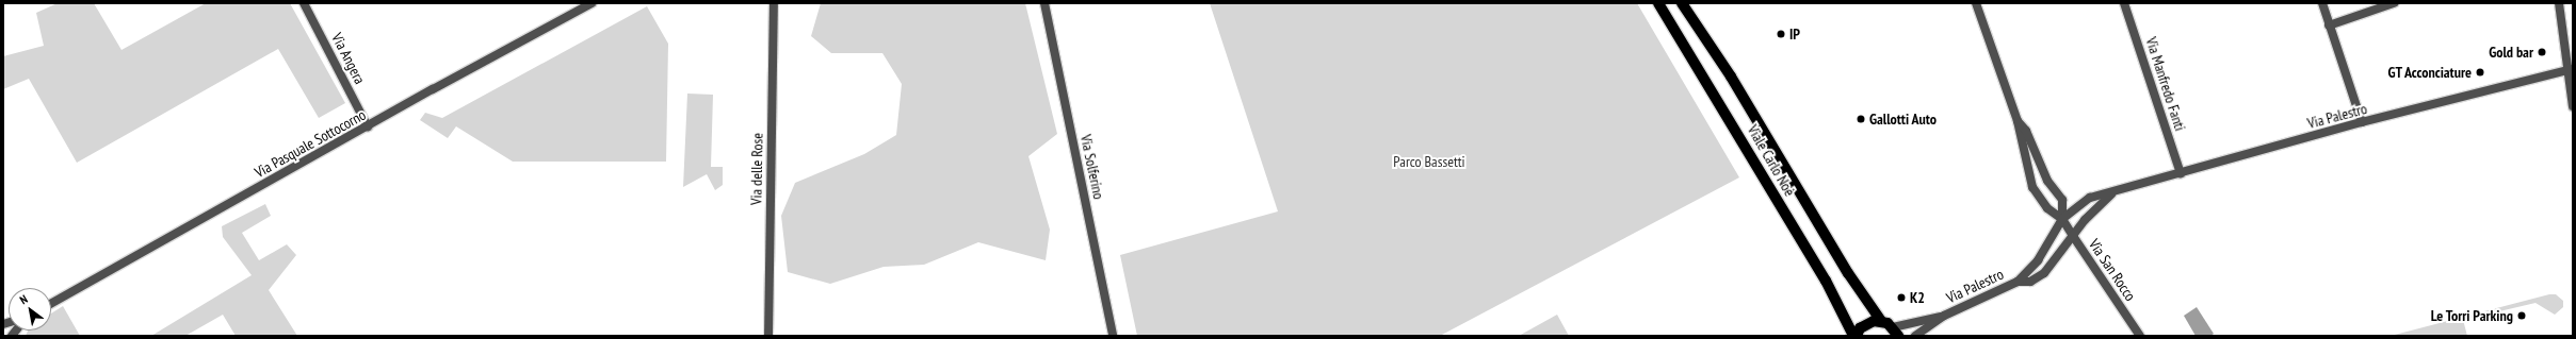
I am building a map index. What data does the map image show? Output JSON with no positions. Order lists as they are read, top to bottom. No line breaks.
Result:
{"streets":{"main road":["Viale Carlo Noè"],"street":["Via Angera","Via Manfredo Fanti","Via Palestro","Via Pasquale Sottocorno","Via Solferino","Via delle Rose","Via San Rocco"]},"crossings":[["Via Angera","Via Pasquale Sottocorno"],["Via Manfredo Fanti","Via Palestro"],["Via Palestro","Viale Carlo Noè"],["Via Palestro","Via San Rocco"]],"parks":["Parco Bassetti"],"places":["IP","Gold bar","GT Acconciature","Gallotti Auto","K2","Le Torri Parking"],"north":"top left"}
